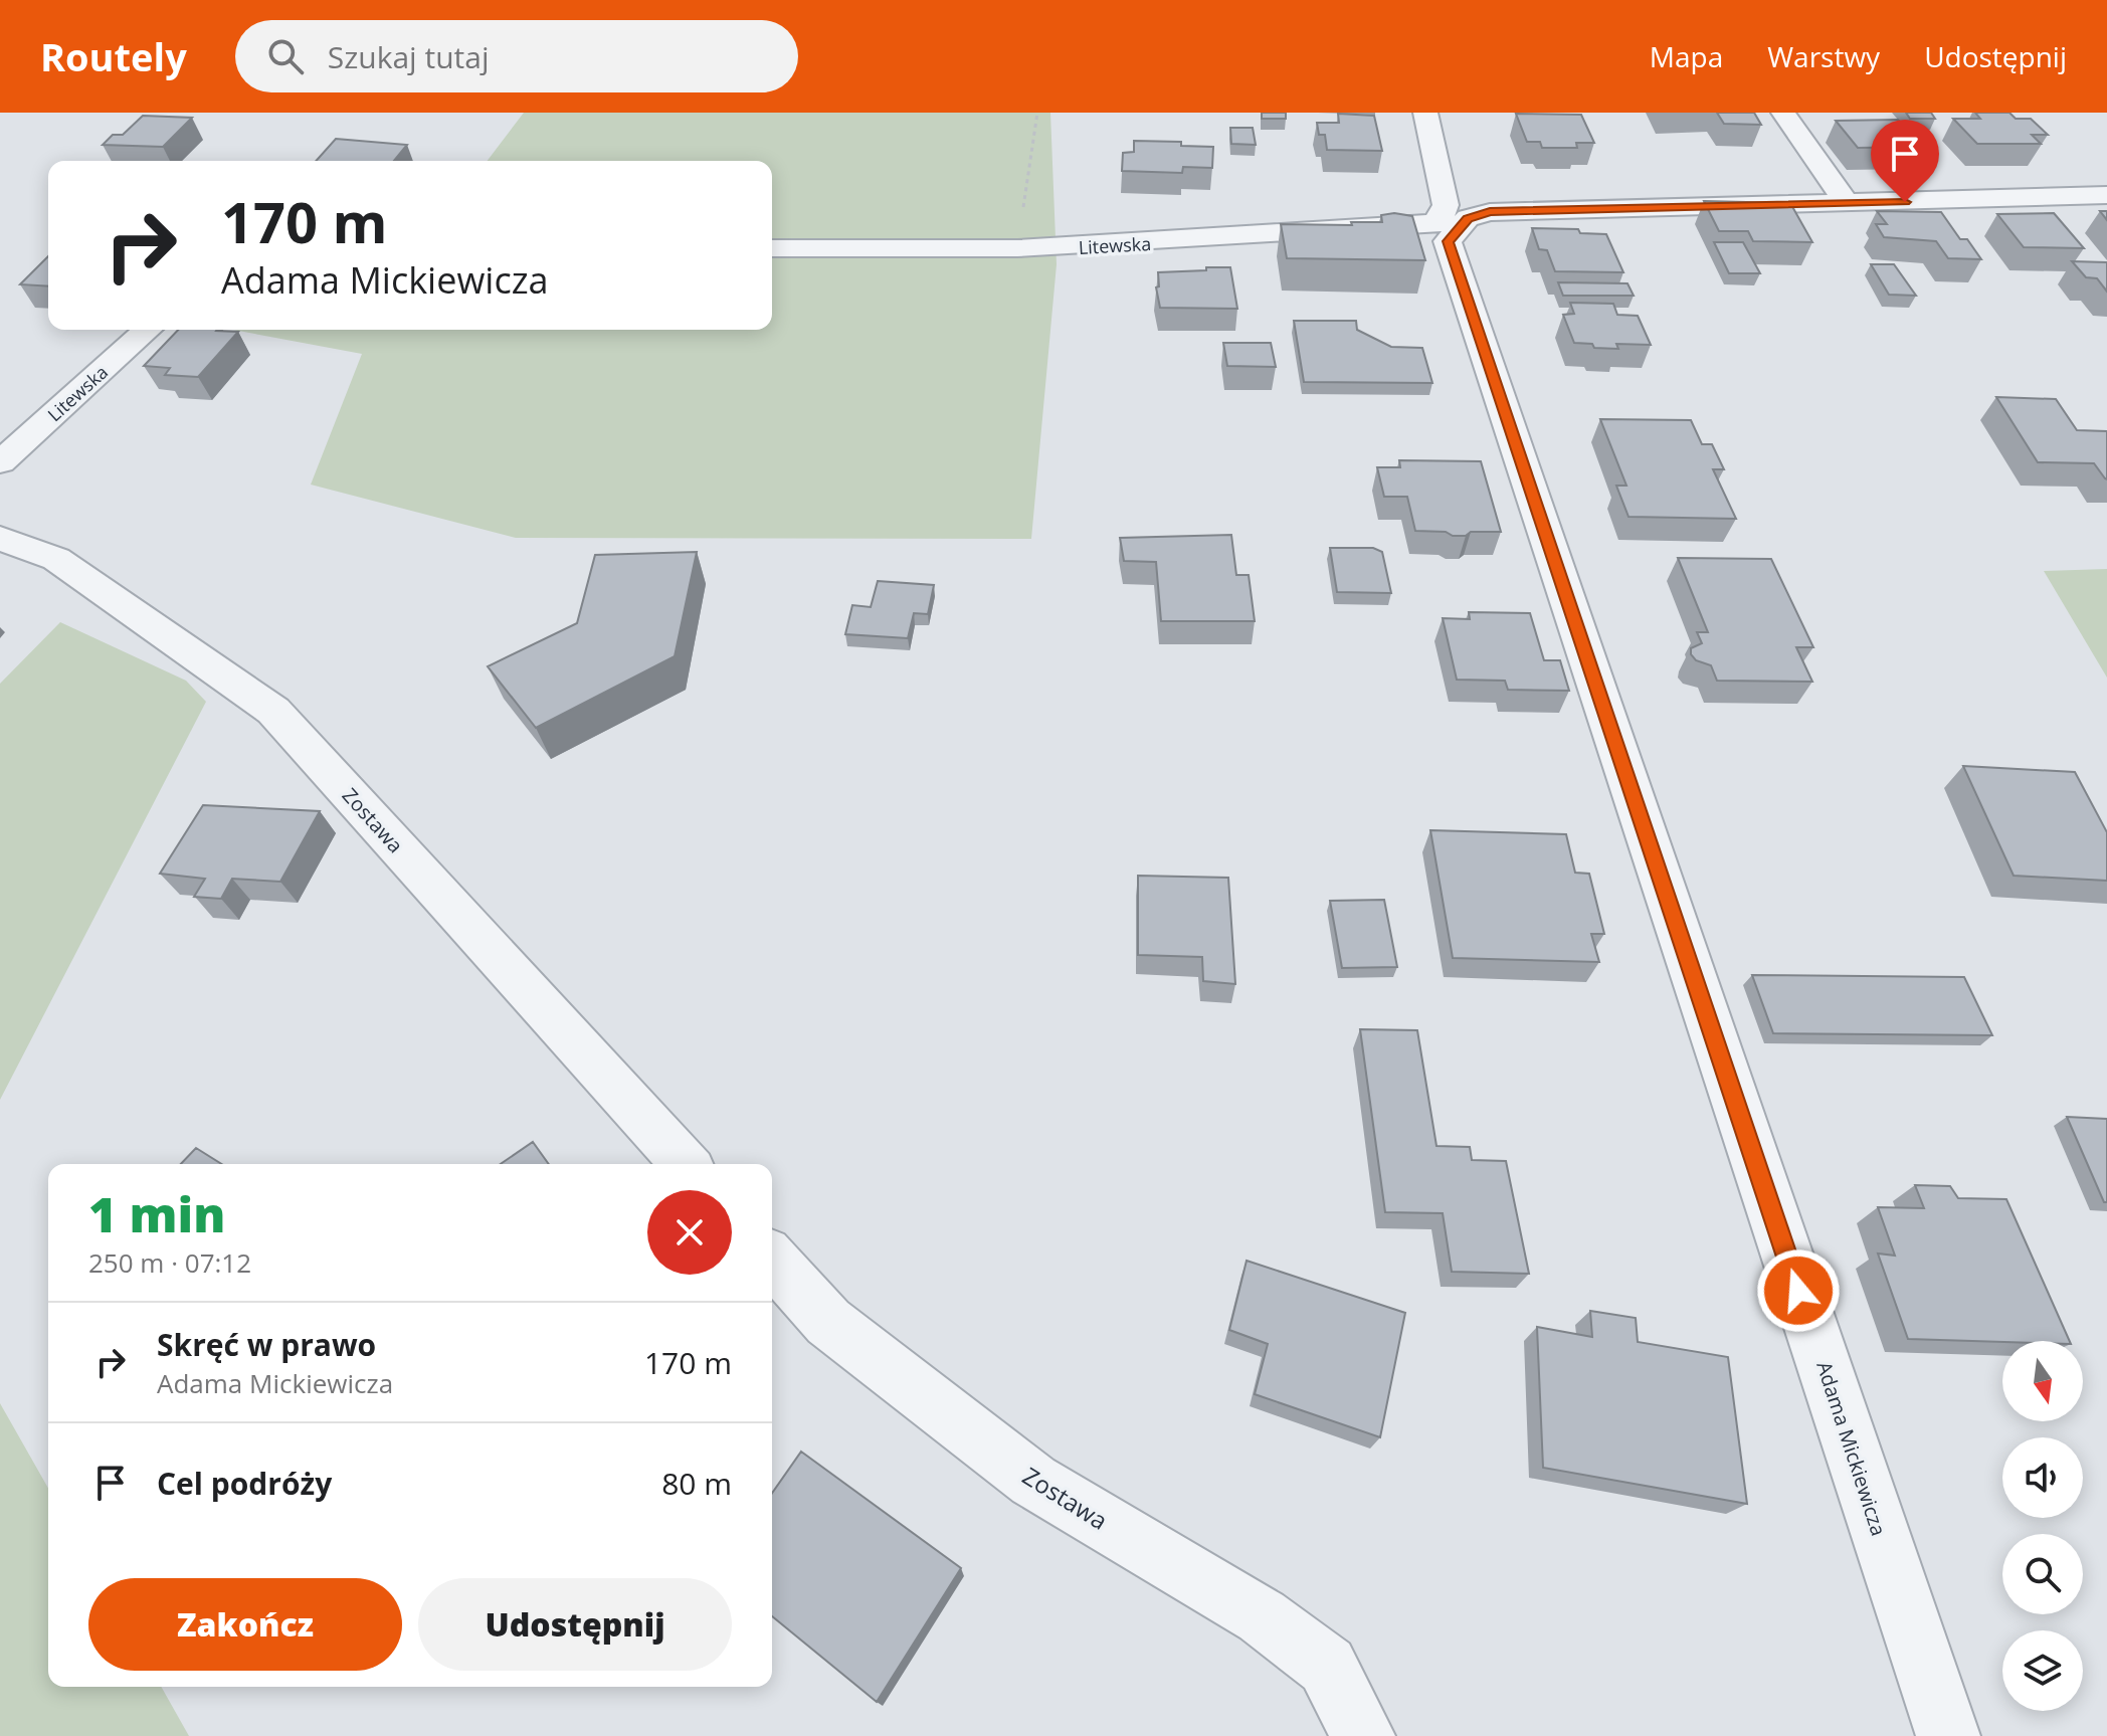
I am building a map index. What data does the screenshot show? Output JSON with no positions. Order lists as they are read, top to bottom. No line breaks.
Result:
{"streets":{"street":["Litewska","Zostawa","Adama Mickiewicza"]},"crossings":[["Litewska","Adama Mickiewicza"]],"north":"bottom","page":{"header":"Routely","search":"Szukaj tutaj","nav":["Mapa","Warstwy","Udostępnij"],"turn":["170 m","Adama Mickiewicza"],"heading":["1 min","250 m · 07:12"],"list":[{"name":"Skręć w prawo","note":"Adama Mickiewicza","value":"170 m"},{"name":"Cel podróży","value":"80 m"}],"buttons":["Zakończ","Udostępnij"]}}
